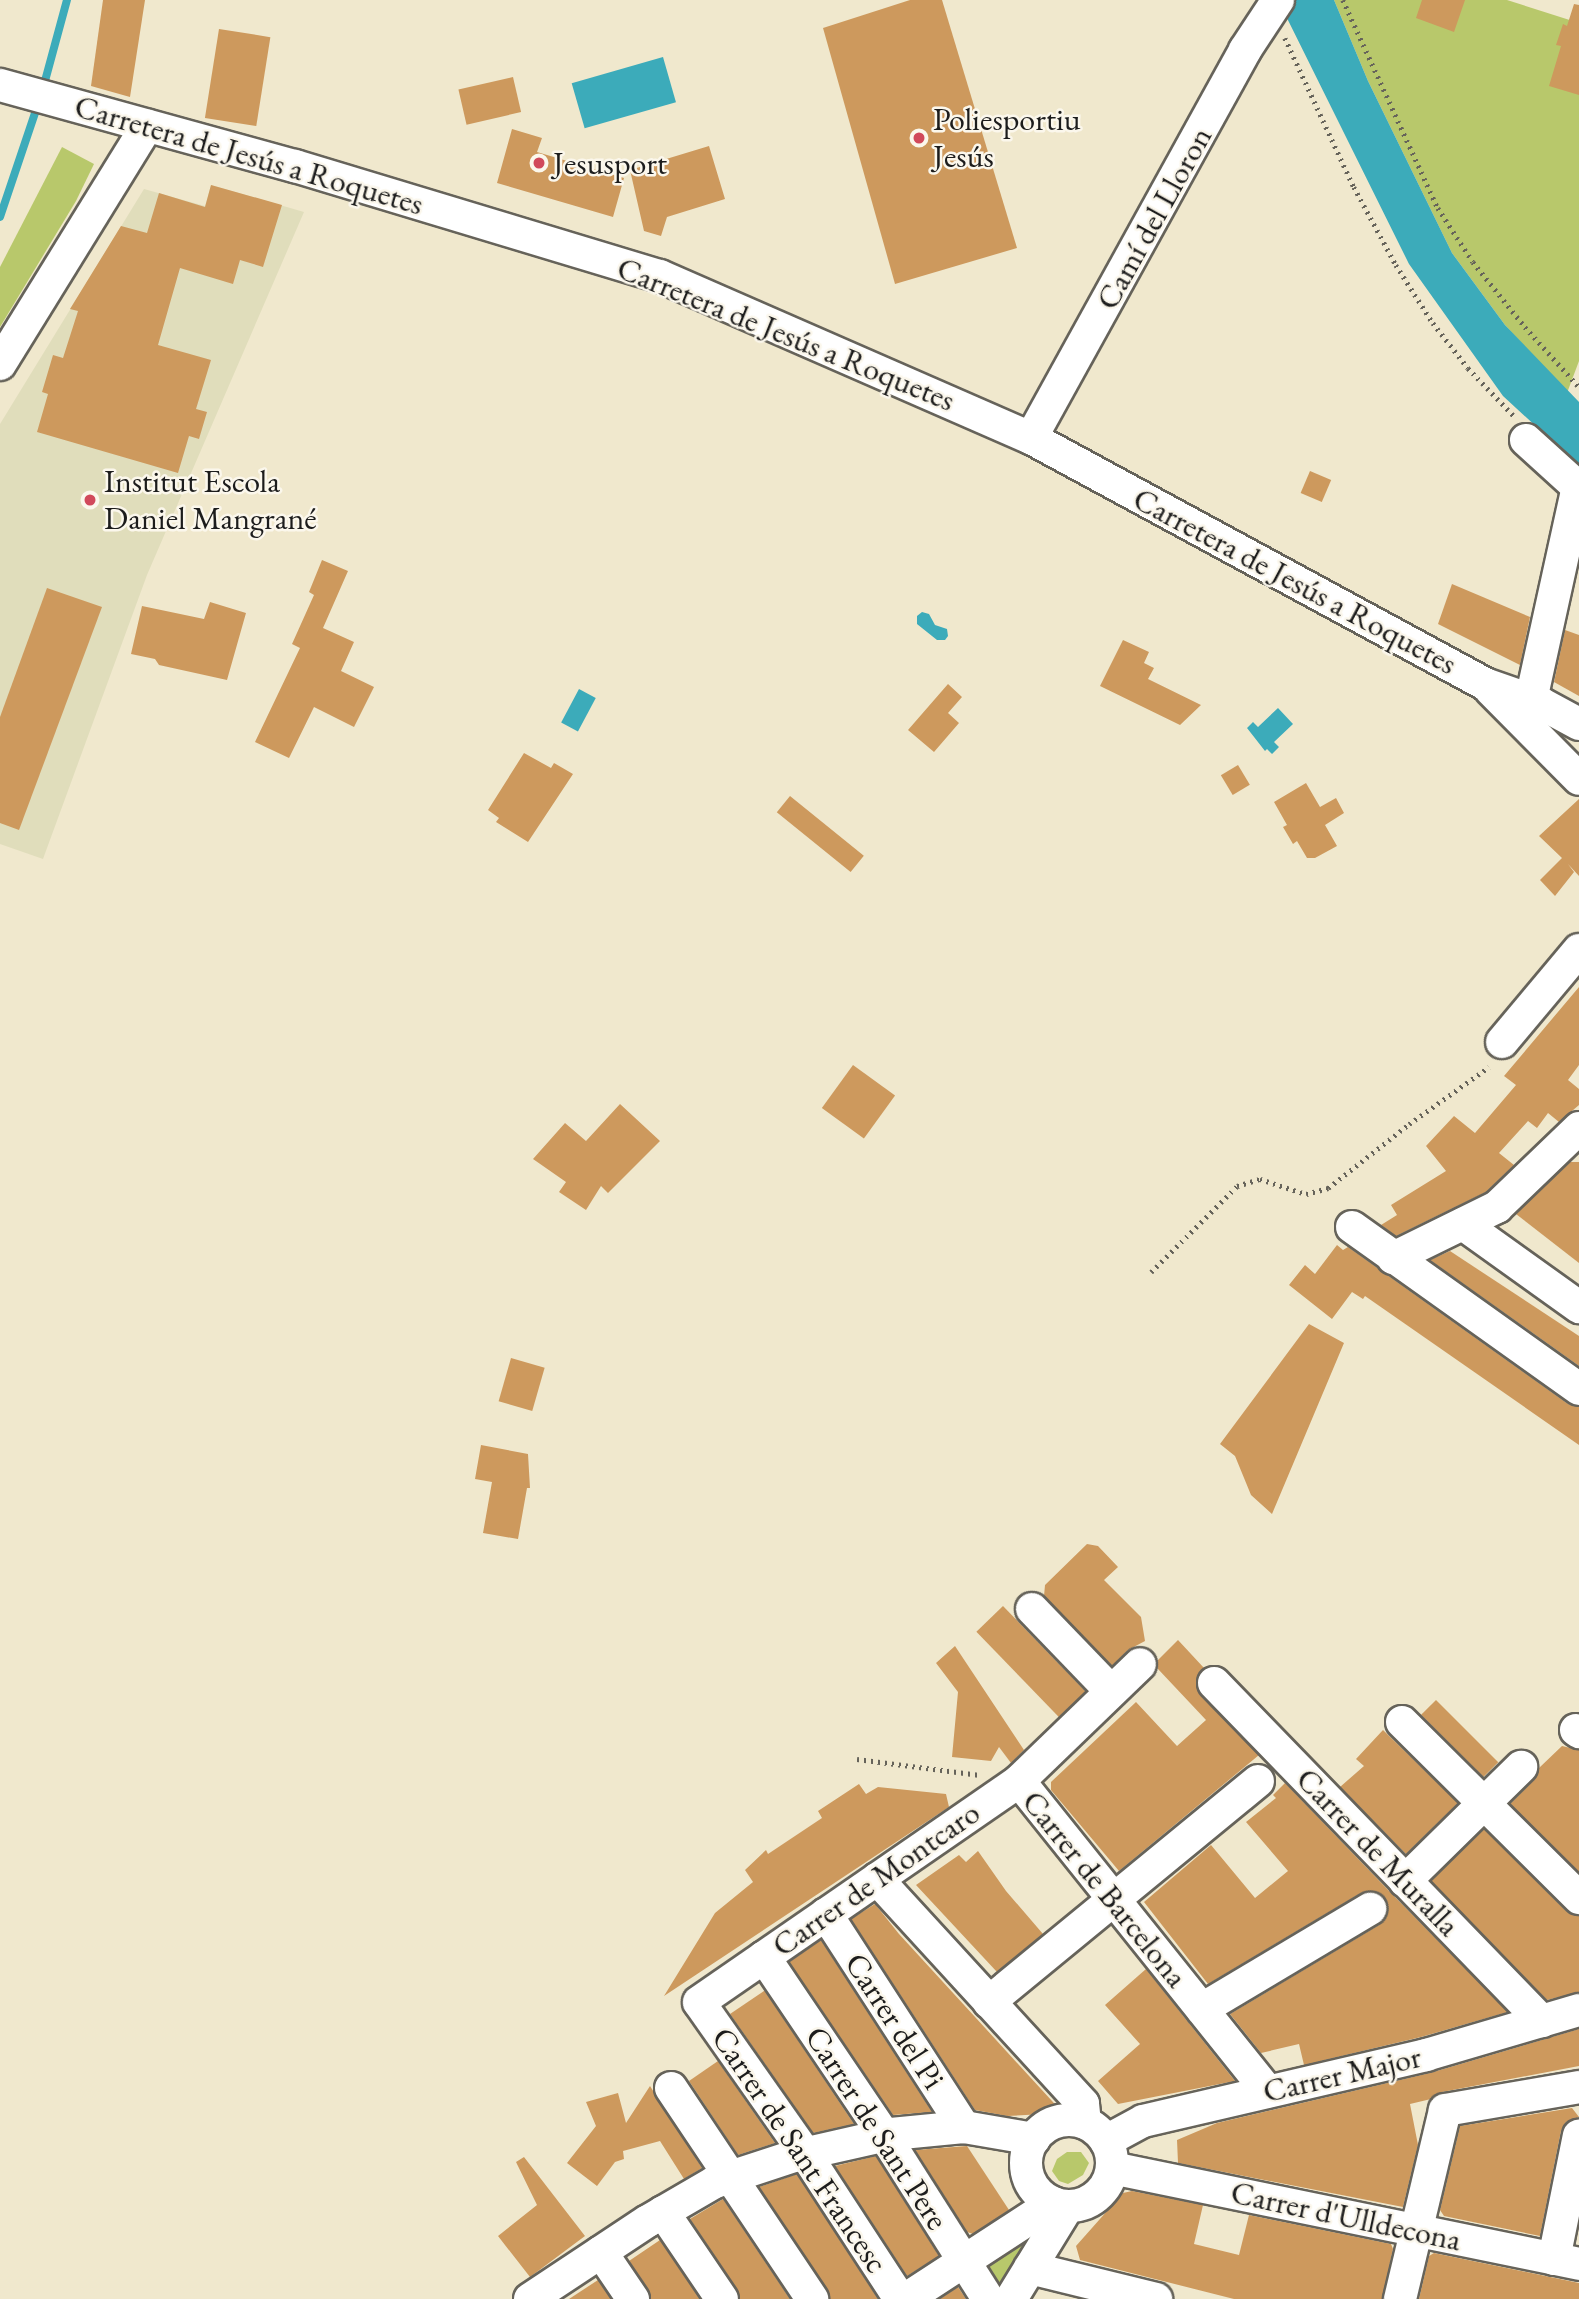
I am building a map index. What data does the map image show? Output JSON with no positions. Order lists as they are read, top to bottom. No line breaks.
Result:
{"streets":{"street":["Carretera de Jesús a Roquetes","Camí del Lloron","Carrer de Muralla","Carrer de Montcaro","Carrer de Barcelona","Carrer del Pi","Carrer Major","Carrer de Sant Pere","Carrer de Sant Francesc","Carrer d'Ulldecona"]},"crossings":[["Carretera de Jesús a Roquetes","Camí del Lloron"],["Carrer de Muralla","Carrer Major"],["Carrer de Montcaro","Carrer de Barcelona"],["Carrer de Montcaro","Carrer del Pi"],["Carrer de Montcaro","Carrer de Sant Pere"],["Carrer de Montcaro","Carrer de Sant Francesc"],["Carrer de Barcelona","Carrer Major"],["Carrer Major","Carrer d'Ulldecona"]],"places":["Poliesportiu Jesús","Jesusport","Institut Escola Daniel Mangrané"]}
